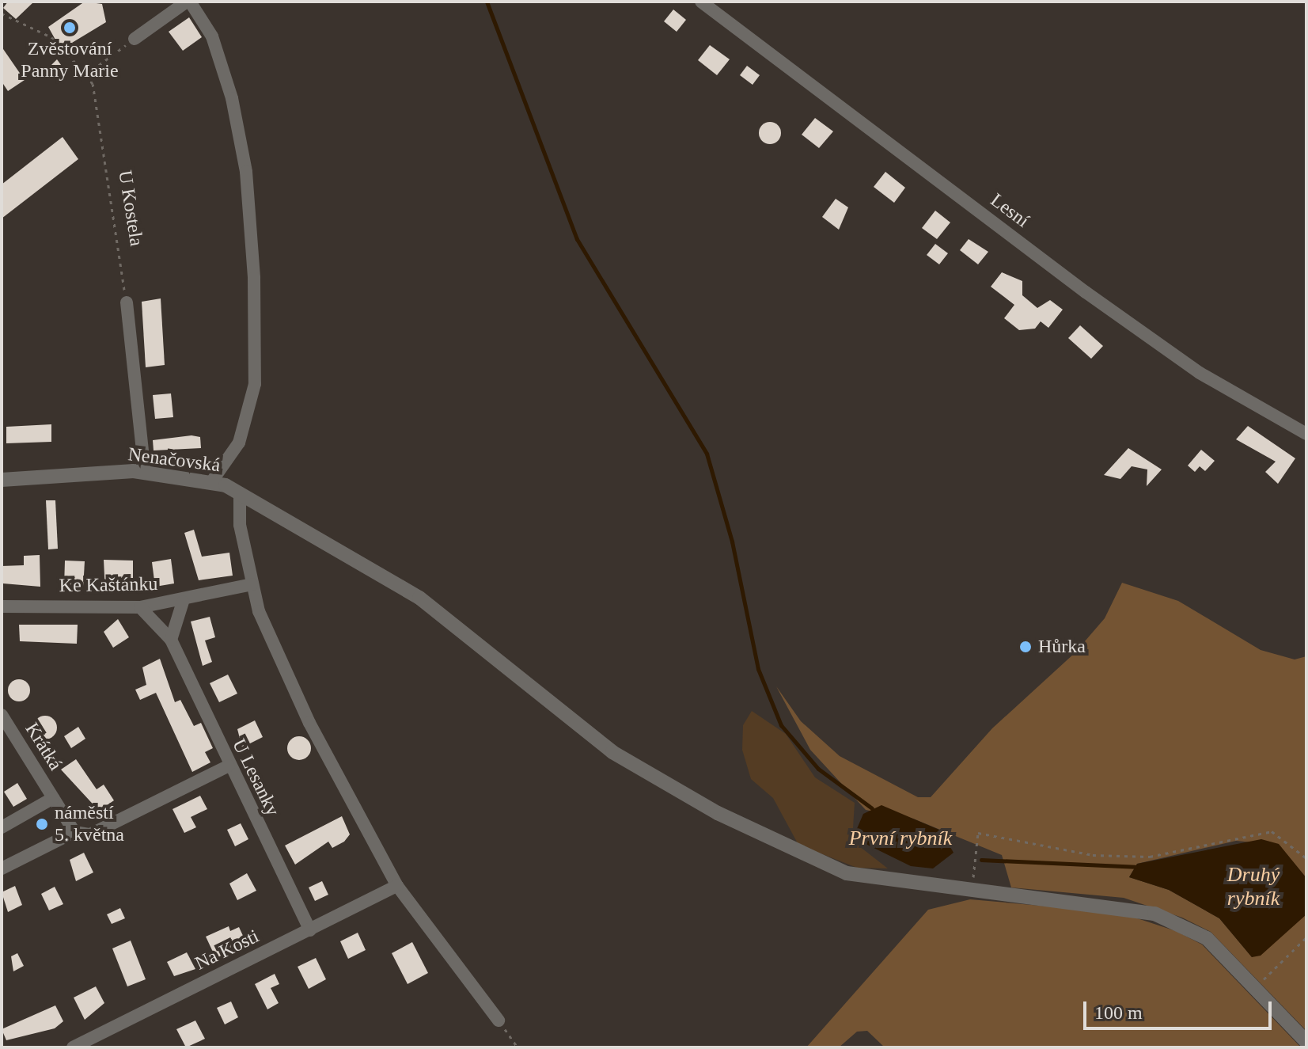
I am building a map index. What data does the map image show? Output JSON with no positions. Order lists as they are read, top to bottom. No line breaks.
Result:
{"streets":{"street":["Lesní","Nenačovská","Ke Kaštánku","Krátká","U Lesanky","Na Kosti"],"path":["U Kostela"]},"crossings":[["Ke Kaštánku","U Lesanky"],["U Lesanky","Na Kosti"]],"water":["První rybník","Druhý rybník"],"places":["Zvěstování Panny Marie","Hůrka","náměstí 5. května"],"scale_bar":"100 m"}
